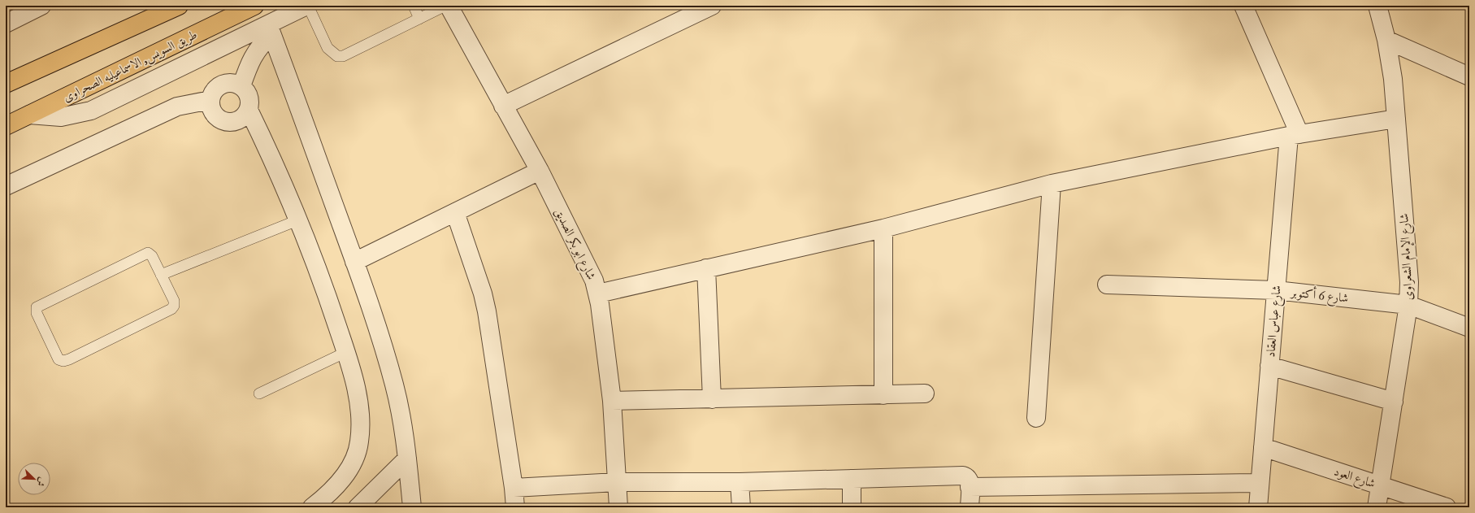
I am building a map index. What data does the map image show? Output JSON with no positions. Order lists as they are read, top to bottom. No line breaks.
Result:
{"streets":{"highway":["طريق السويس, الاسماعيليه الصحراوى"],"street":["شارع ابو بكر الصديق","شارع الإمام الشعراوى","شارع 6 أكتوبر","شارع عباس العقاد","شارع العود"]},"crossings":[["شارع الإمام الشعراوى","شارع 6 أكتوبر"],["شارع الإمام الشعراوى","شارع العود"],["شارع 6 أكتوبر","شارع عباس العقاد"],["شارع عباس العقاد","شارع العود"]],"north":"bottom right"}
